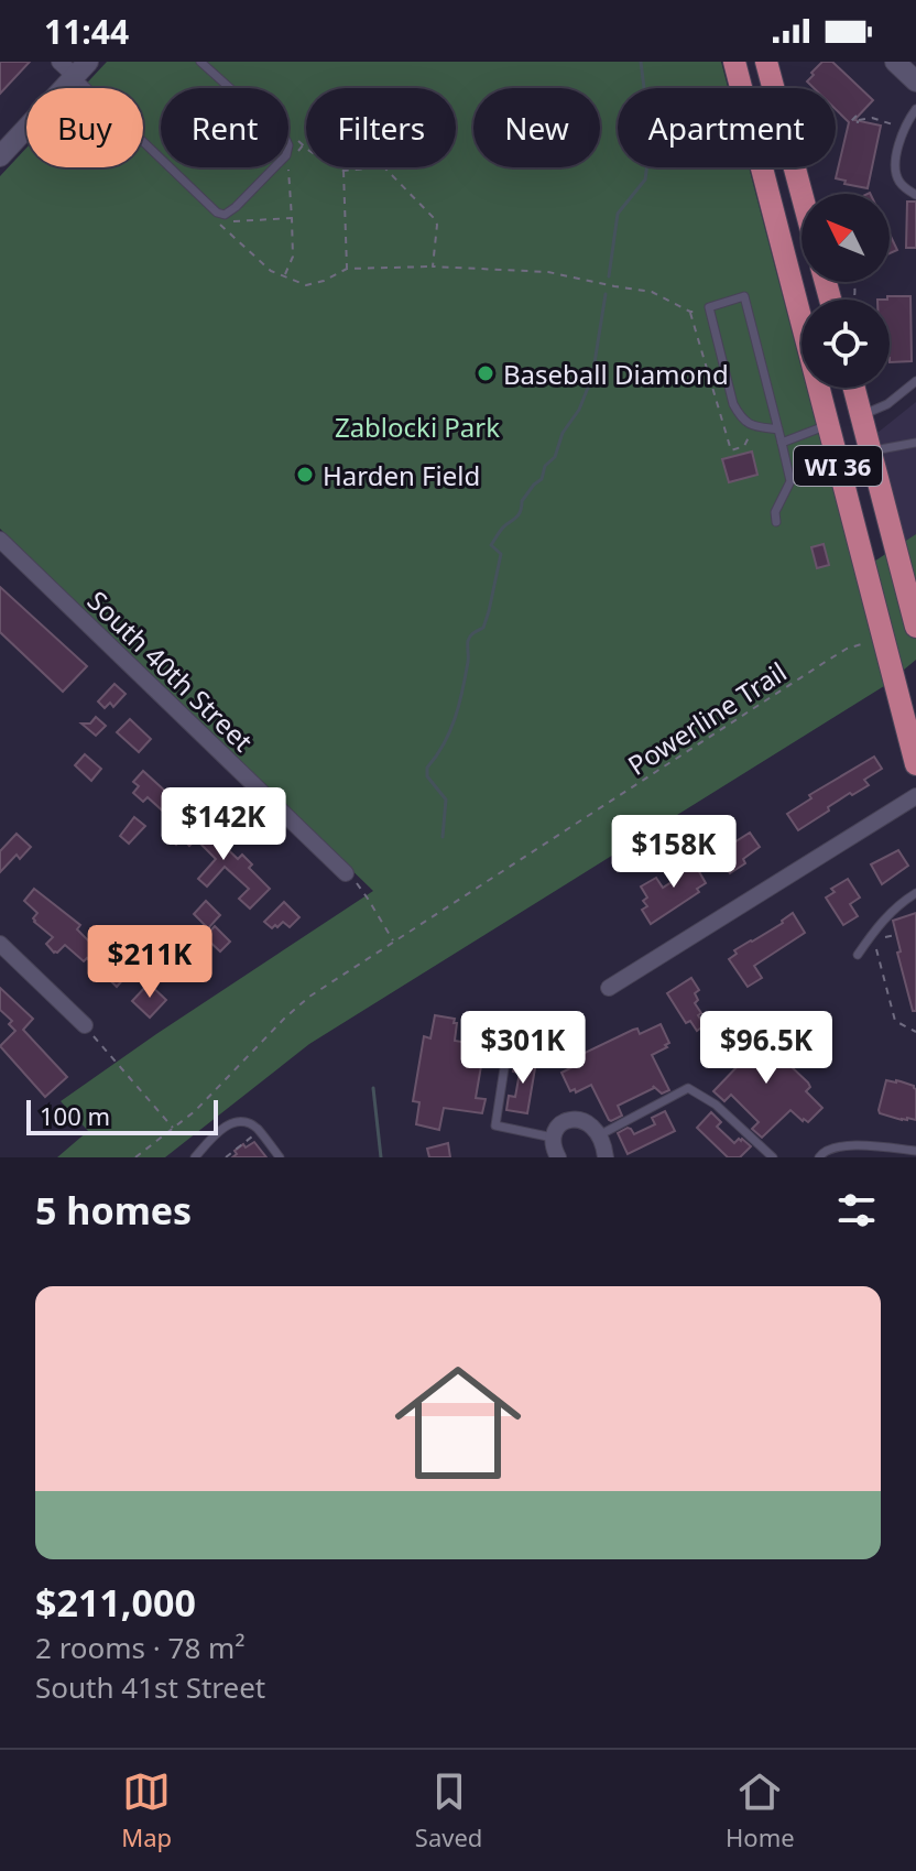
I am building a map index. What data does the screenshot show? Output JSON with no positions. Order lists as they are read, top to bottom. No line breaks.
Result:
{"streets":{"main road":["WI 36"],"street":["South 40th Street"],"path":["Powerline Trail"]},"crossings":[["WI 36","Powerline Trail"]],"parks":["Zablocki Park"],"places":["Baseball Diamond","Harden Field"],"scale_bar":"100 m","north":"top left","page":{"status":"11:44","chip":["Buy","Rent","Filters","New","Apartment"],"price":["$142K","$158K","$211K","$301K","$96.5K"],"scale":"100 m","heading":"5 homes","list":[{"name":"$211,000","note":"2 rooms · 78 m² · South 41st Street"}],"tabs":["Map","Saved","Home"]}}
